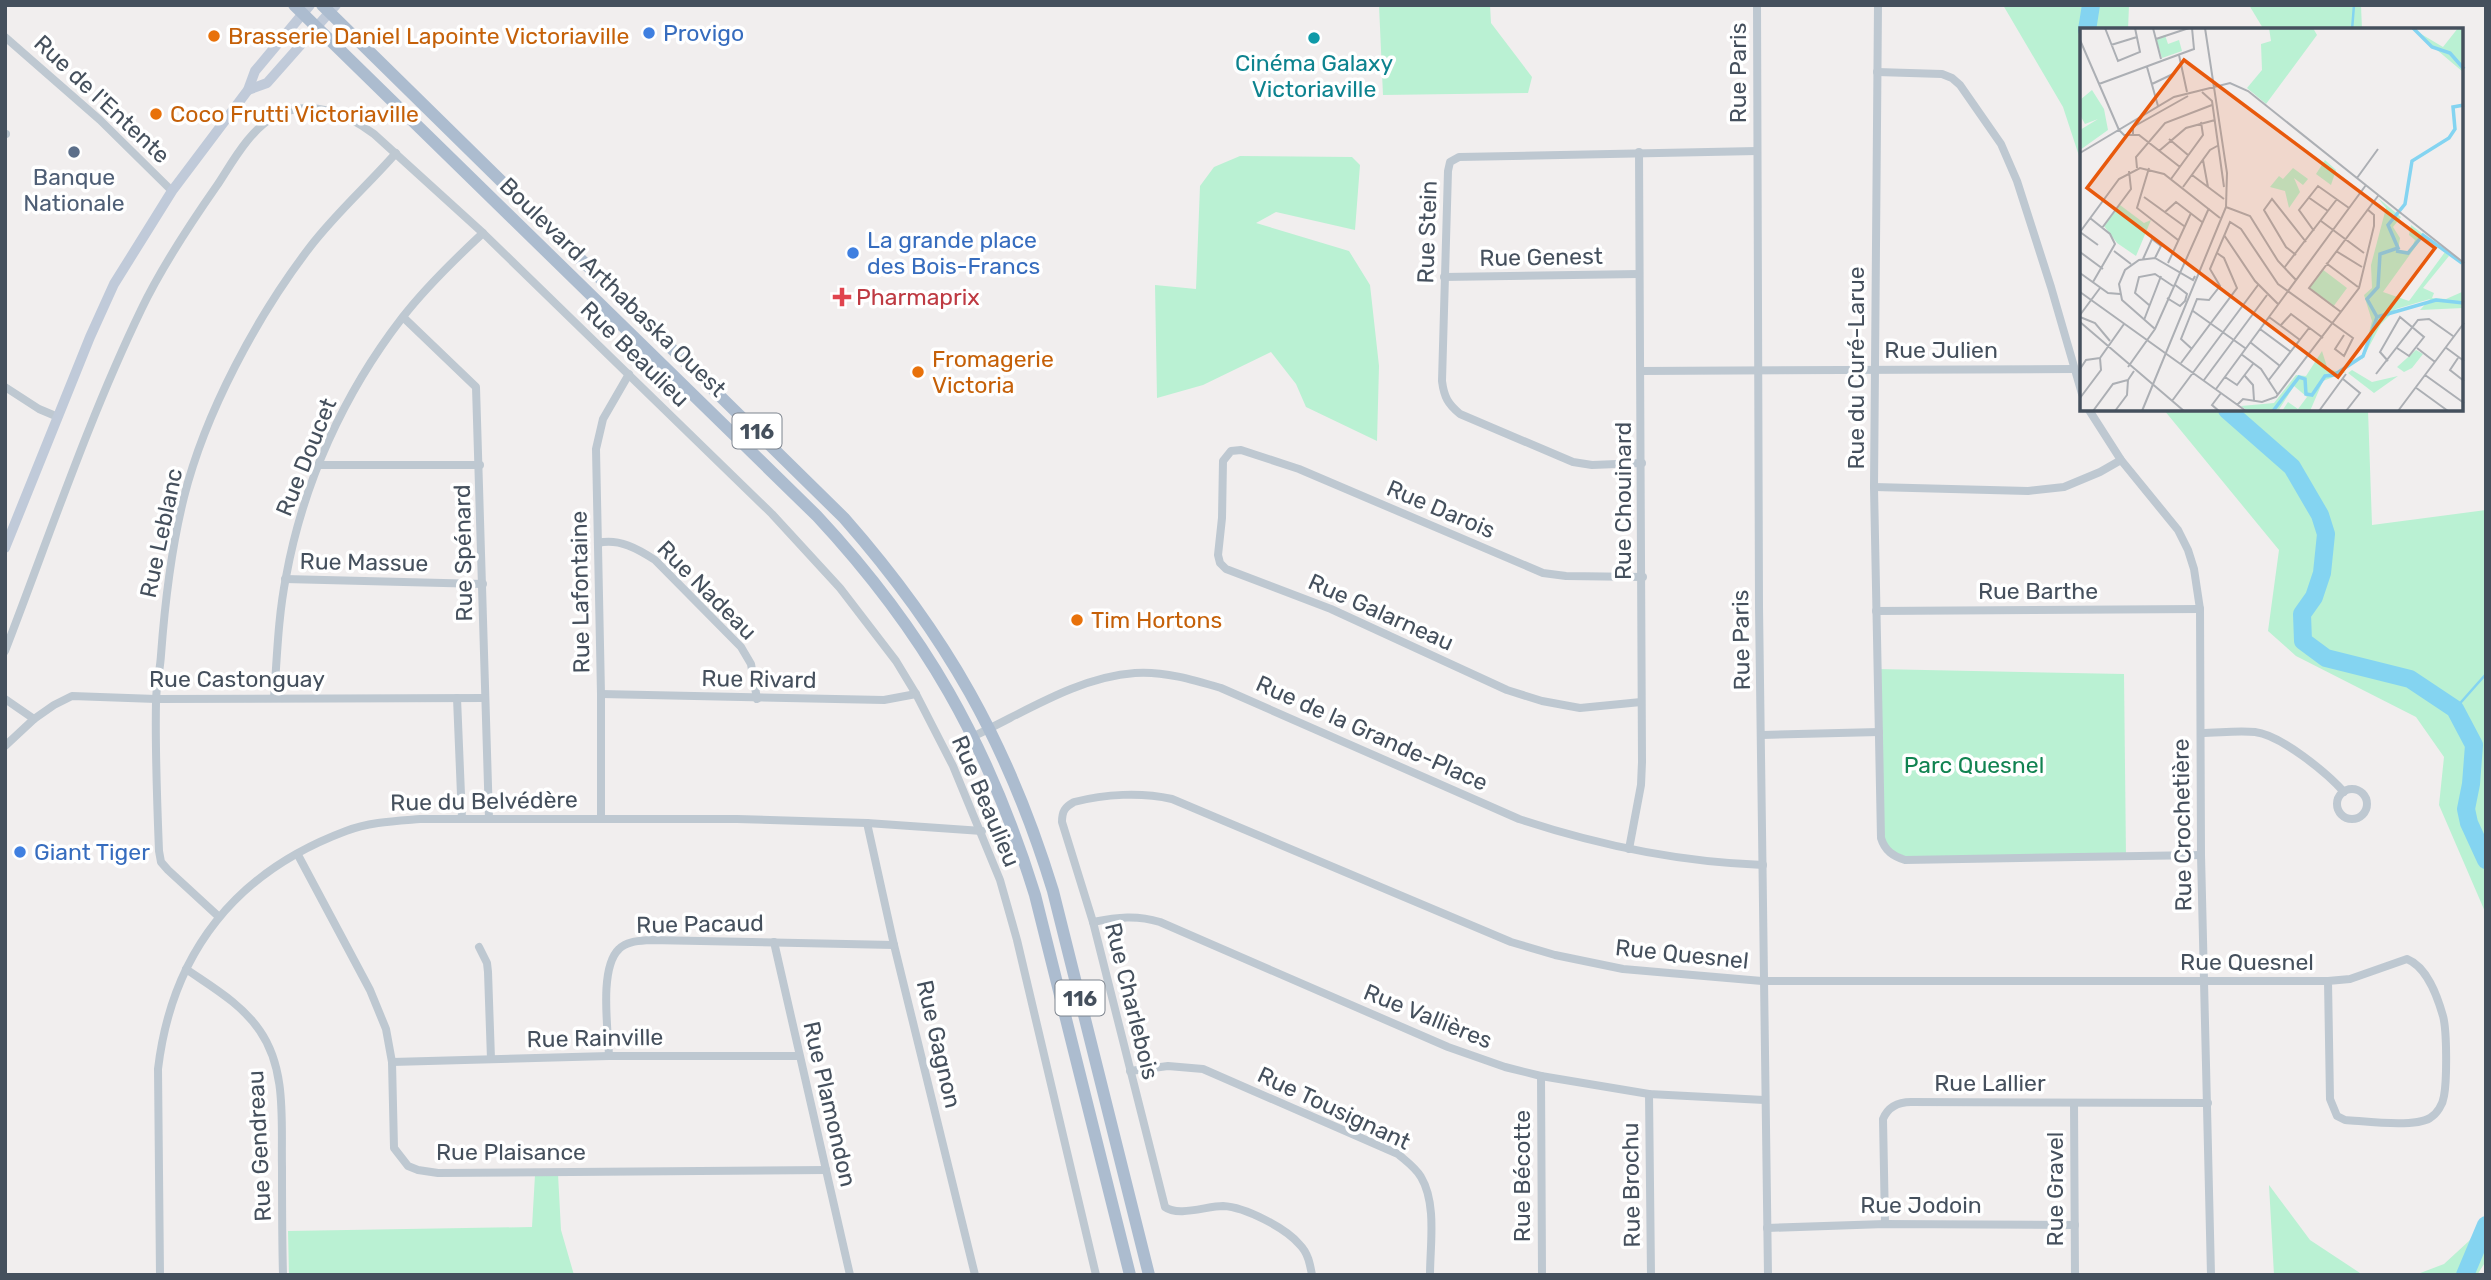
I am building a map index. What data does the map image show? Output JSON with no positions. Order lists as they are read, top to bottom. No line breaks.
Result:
{"streets":{"main road":["Boulevard Arthabaska Ouest","116"],"street":["Rue Paris","Rue de l'Entente","Rue Stein","Rue Genest","Rue Julien","Rue Beaulieu","Rue du Curé-Larue","Rue Doucet","Rue Chouinard","Rue Darois","Rue Leblanc","Rue Spénard","Rue Massue","Rue Nadeau","Rue Barthe","Rue Lafontaine","Rue Galarneau","Rue Castonguay","Rue Rivard","Rue de la Grande-Place","Rue du Belvédère","Rue Crochetière","Rue Pacaud","Rue Quesnel","Rue Charlebois","Rue Vallières","Rue Rainville","Rue Gagnon","Rue Lallier","Rue Plamondon","Rue Tousignant","Rue Gendreau","Rue Plaisance","Rue Bécotte","Rue Brochu","Rue Gravel","Rue Jodoin"]},"crossings":[["Rue Paris","Rue Stein"],["Rue Paris","Rue Julien"],["Rue Paris","Rue de la Grande-Place"],["Rue Paris","Rue Quesnel"],["Rue Paris","Rue Vallières"],["Rue Paris","Rue Jodoin"],["Rue Stein","Rue Genest"],["Rue Stein","Rue Chouinard"],["Rue Genest","Rue Chouinard"],["Boulevard Arthabaska Ouest","Rue de la Grande-Place"],["Rue Julien","Rue du Curé-Larue"],["Rue Julien","Rue Chouinard"],["Rue Beaulieu","Rue Doucet"],["Rue Beaulieu","Rue Leblanc"],["Rue Beaulieu","Rue Lafontaine"],["Rue Beaulieu","Rue Rivard"],["Rue Beaulieu","Rue du Belvédère"],["Rue du Curé-Larue","Rue Barthe"],["Rue du Curé-Larue","Rue Crochetière"],["Rue Doucet","Rue Spénard"],["Rue Doucet","Rue Massue"],["Rue Doucet","Rue Castonguay"],["Rue Chouinard","Rue Darois"],["Rue Chouinard","Rue Galarneau"],["Rue Chouinard","Rue de la Grande-Place"],["Rue Darois","Rue Galarneau"],["Rue Leblanc","Rue Castonguay"],["Rue Leblanc","Rue du Belvédère"],["Rue Spénard","Rue Massue"],["Rue Spénard","Rue Castonguay"],["Rue Spénard","Rue du Belvédère"],["Rue Nadeau","Rue Lafontaine"],["Rue Nadeau","Rue Rivard"],["Rue Barthe","Rue Crochetière"],["Rue Lafontaine","Rue Rivard"],["Rue Lafontaine","Rue du Belvédère"],["Rue du Belvédère","Rue Gagnon"],["Rue du Belvédère","Rue Gendreau"],["Rue du Belvédère","Rue Plaisance"],["Rue Crochetière","Rue Quesnel"],["Rue Crochetière","Rue Lallier"],["Rue Pacaud","Rue Rainville"],["Rue Pacaud","Rue Gagnon"],["Rue Pacaud","Rue Plamondon"],["Rue Quesnel","Rue Charlebois"],["Rue Charlebois","Rue Vallières"],["Rue Charlebois","Rue Tousignant"],["Rue Vallières","Rue Bécotte"],["Rue Vallières","Rue Brochu"],["Rue Rainville","Rue Plamondon"],["Rue Rainville","Rue Plaisance"],["Rue Lallier","Rue Gravel"],["Rue Lallier","Rue Jodoin"],["Rue Plamondon","Rue Plaisance"],["Rue Gravel","Rue Jodoin"]],"parks":["Parc Quesnel"],"places":{"other":["Provigo","Brasserie Daniel Lapointe Victoriaville","Cinéma Galaxy Victoriaville","Coco Frutti Victoriaville","Banque Nationale","La grande place des Bois-Francs","Fromagerie Victoria","Tim Hortons","Giant Tiger"],"health":["Pharmaprix"]}}
